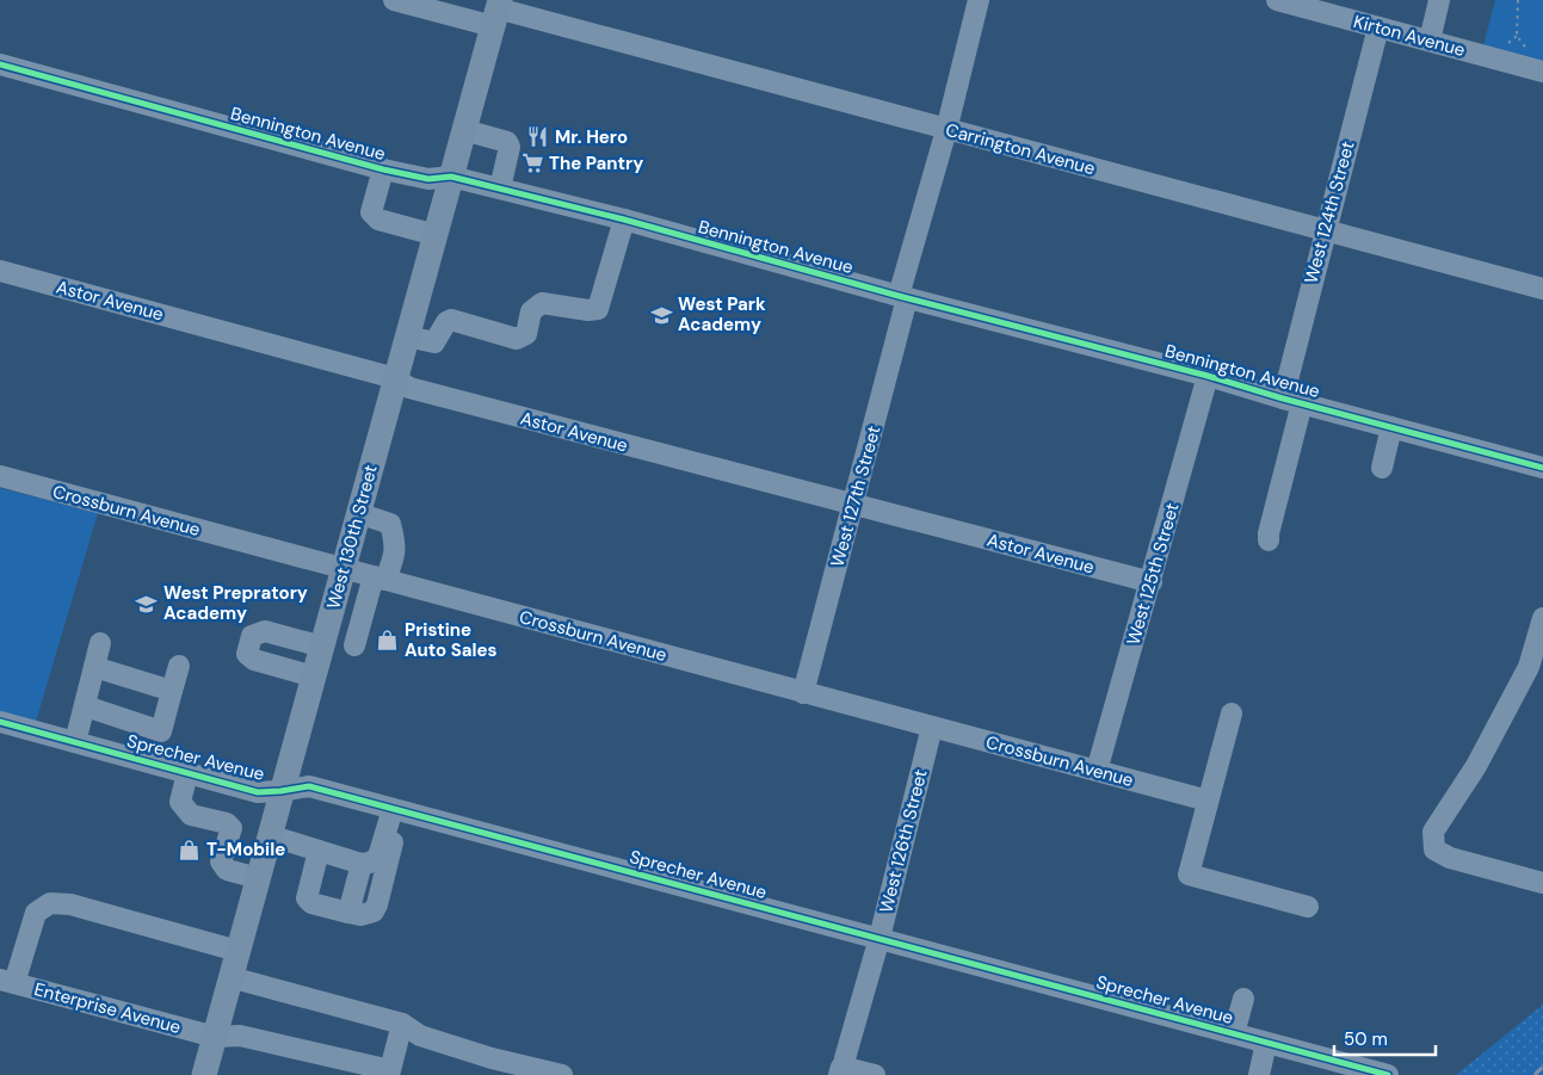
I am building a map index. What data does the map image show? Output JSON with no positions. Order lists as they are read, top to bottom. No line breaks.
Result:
{"streets":{"main road":["West 130th Street"],"street":["Kirton Avenue","Bennington Avenue","Carrington Avenue","West 124th Street","Astor Avenue","West 127th Street","Crossburn Avenue","West 125th Street","Sprecher Avenue","West 126th Street","Enterprise Avenue"]},"crossings":[["Kirton Avenue","West 124th Street"],["Bennington Avenue","West 124th Street"],["Bennington Avenue","West 127th Street"],["Bennington Avenue","West 130th Street"],["Bennington Avenue","West 125th Street"],["Carrington Avenue","West 124th Street"],["Carrington Avenue","West 127th Street"],["Carrington Avenue","West 130th Street"],["Astor Avenue","West 127th Street"],["Astor Avenue","West 130th Street"],["Astor Avenue","West 125th Street"],["West 127th Street","Crossburn Avenue"],["Crossburn Avenue","West 130th Street"],["Crossburn Avenue","West 125th Street"],["Crossburn Avenue","West 126th Street"],["West 130th Street","Sprecher Avenue"],["West 130th Street","Enterprise Avenue"],["Sprecher Avenue","West 126th Street"]],"places":{"restaurant":["Mr. Hero"],"supermarket":["The Pantry"],"school or university":["West Park Academy","West Prepratory Academy"],"shop":["Pristine Auto Sales","T-Mobile"]},"scale_bar":"50 m"}
